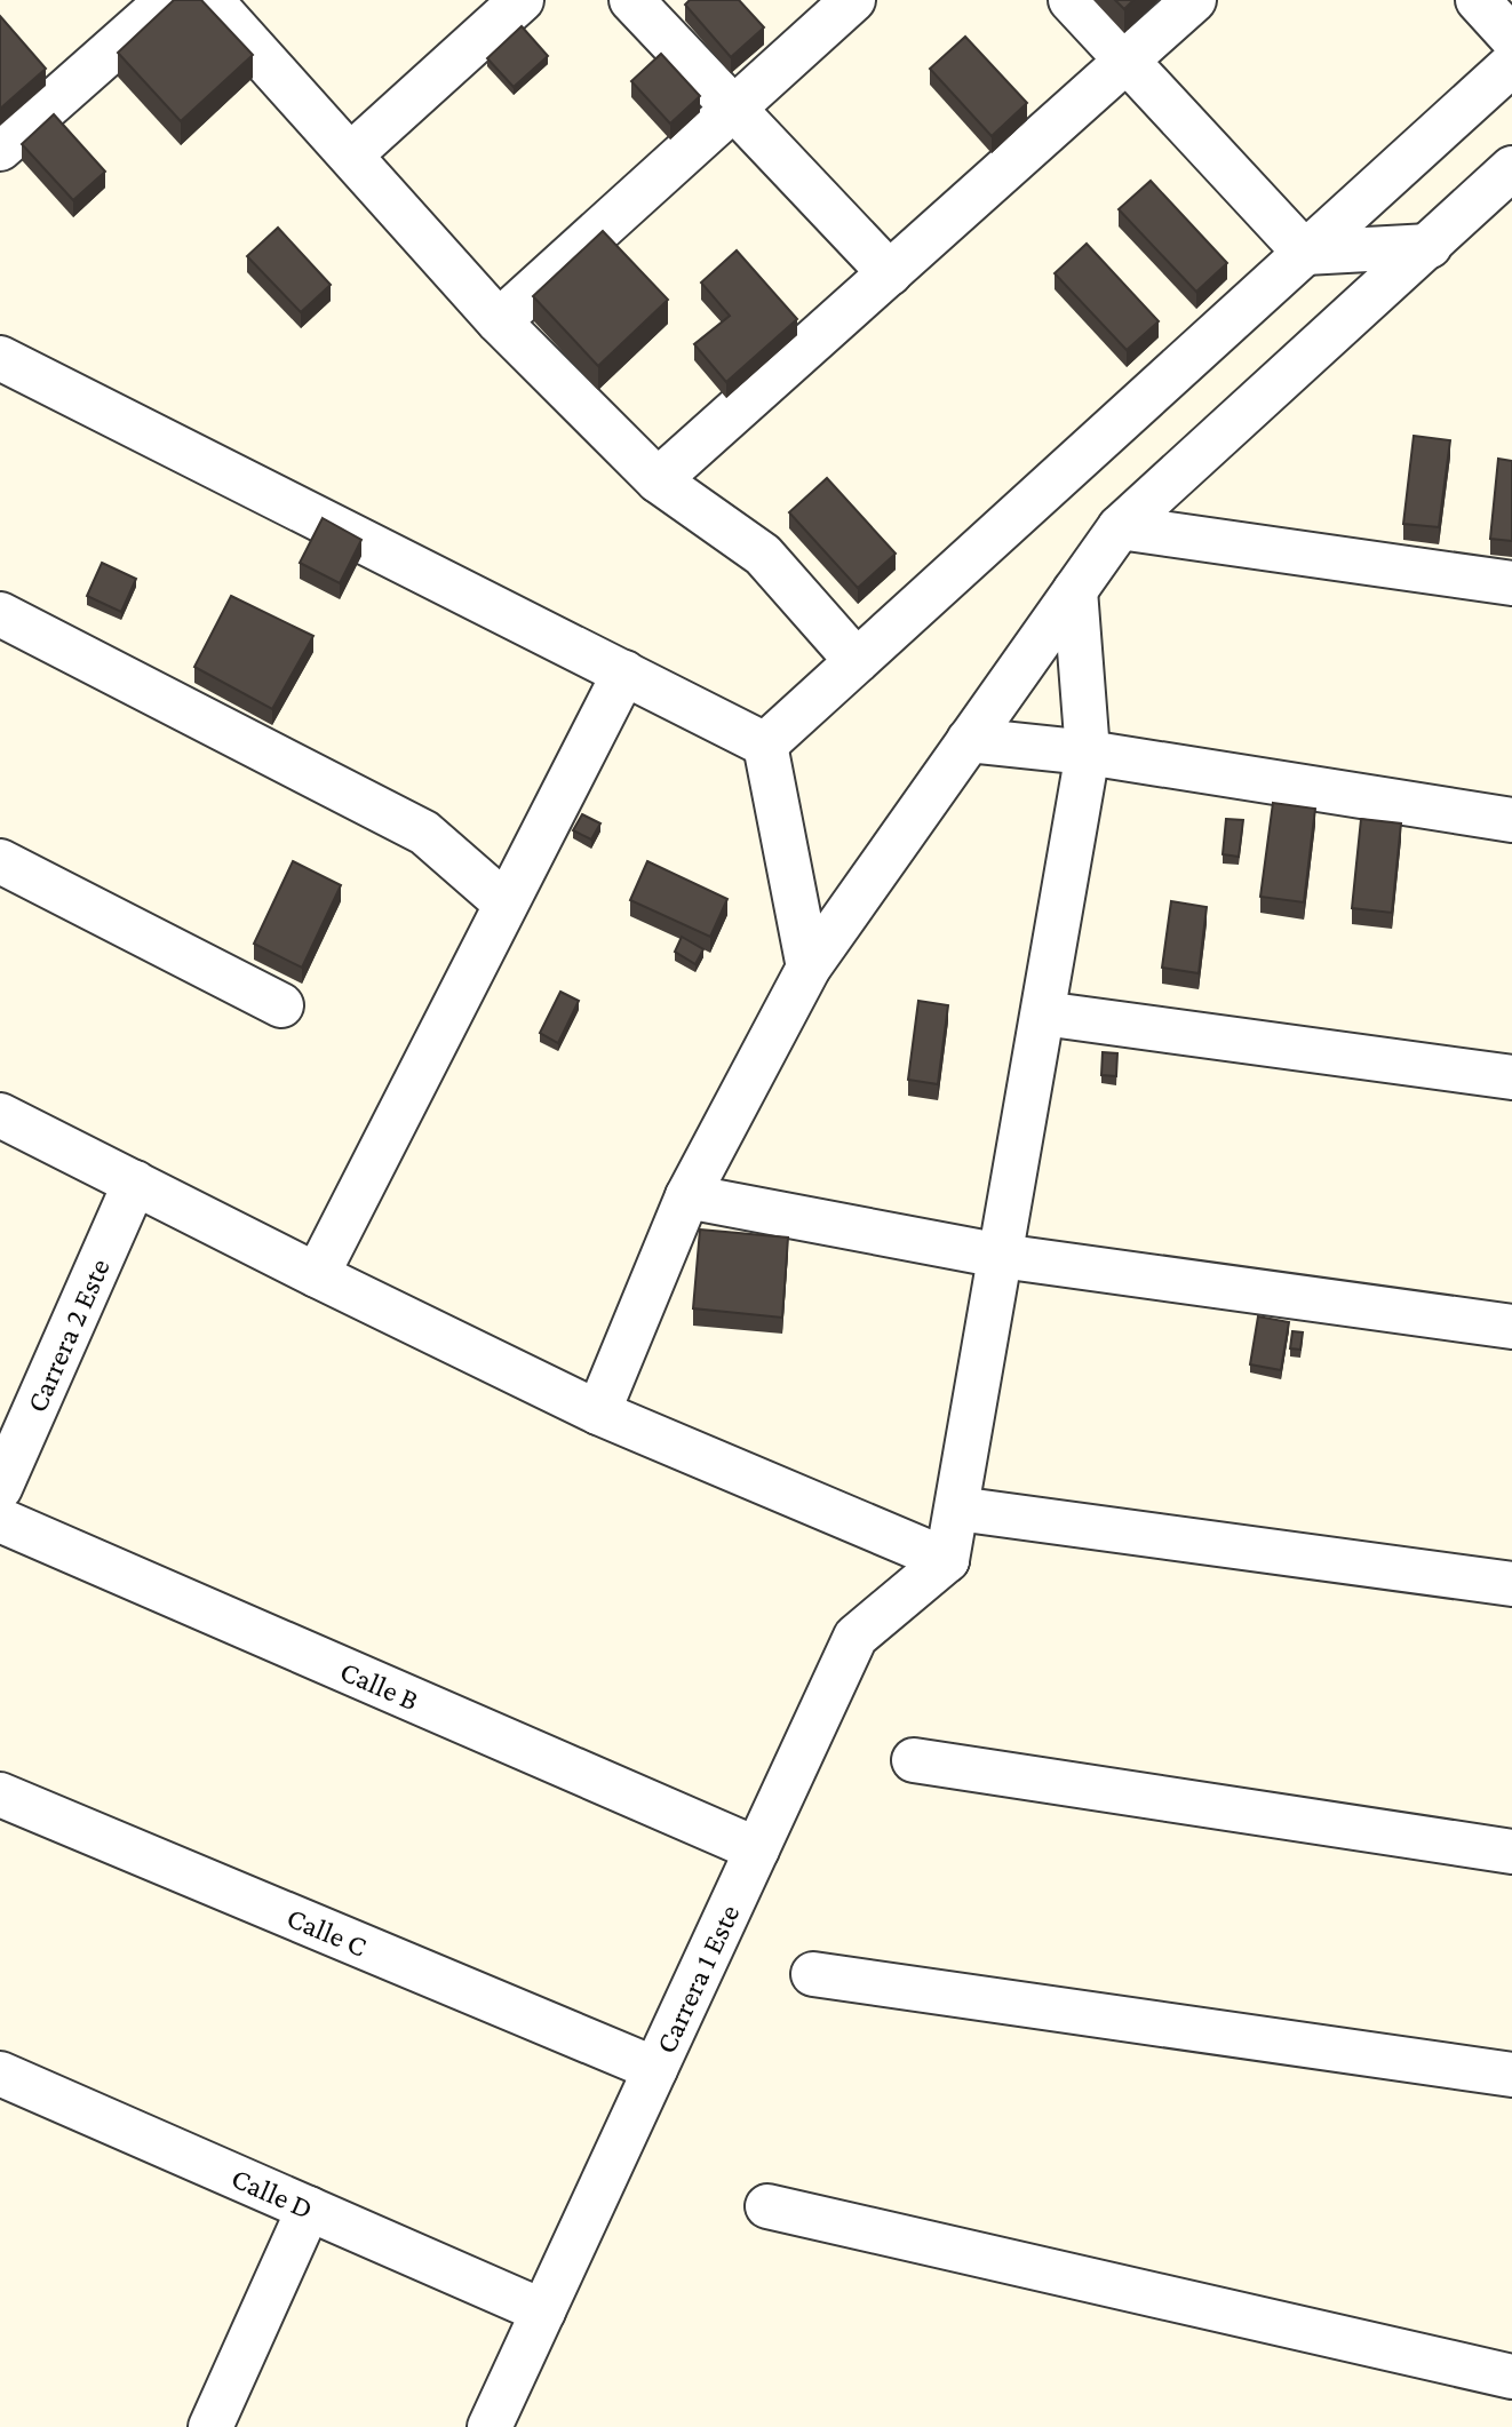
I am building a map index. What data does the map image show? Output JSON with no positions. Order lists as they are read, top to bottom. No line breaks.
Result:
{"streets":{"street":["Carrera 2 Este","Calle B","Calle C","Carrera 1 Este","Calle D"]},"crossings":[["Calle B","Carrera 1 Este"],["Calle C","Carrera 1 Este"],["Carrera 1 Este","Calle D"]]}
